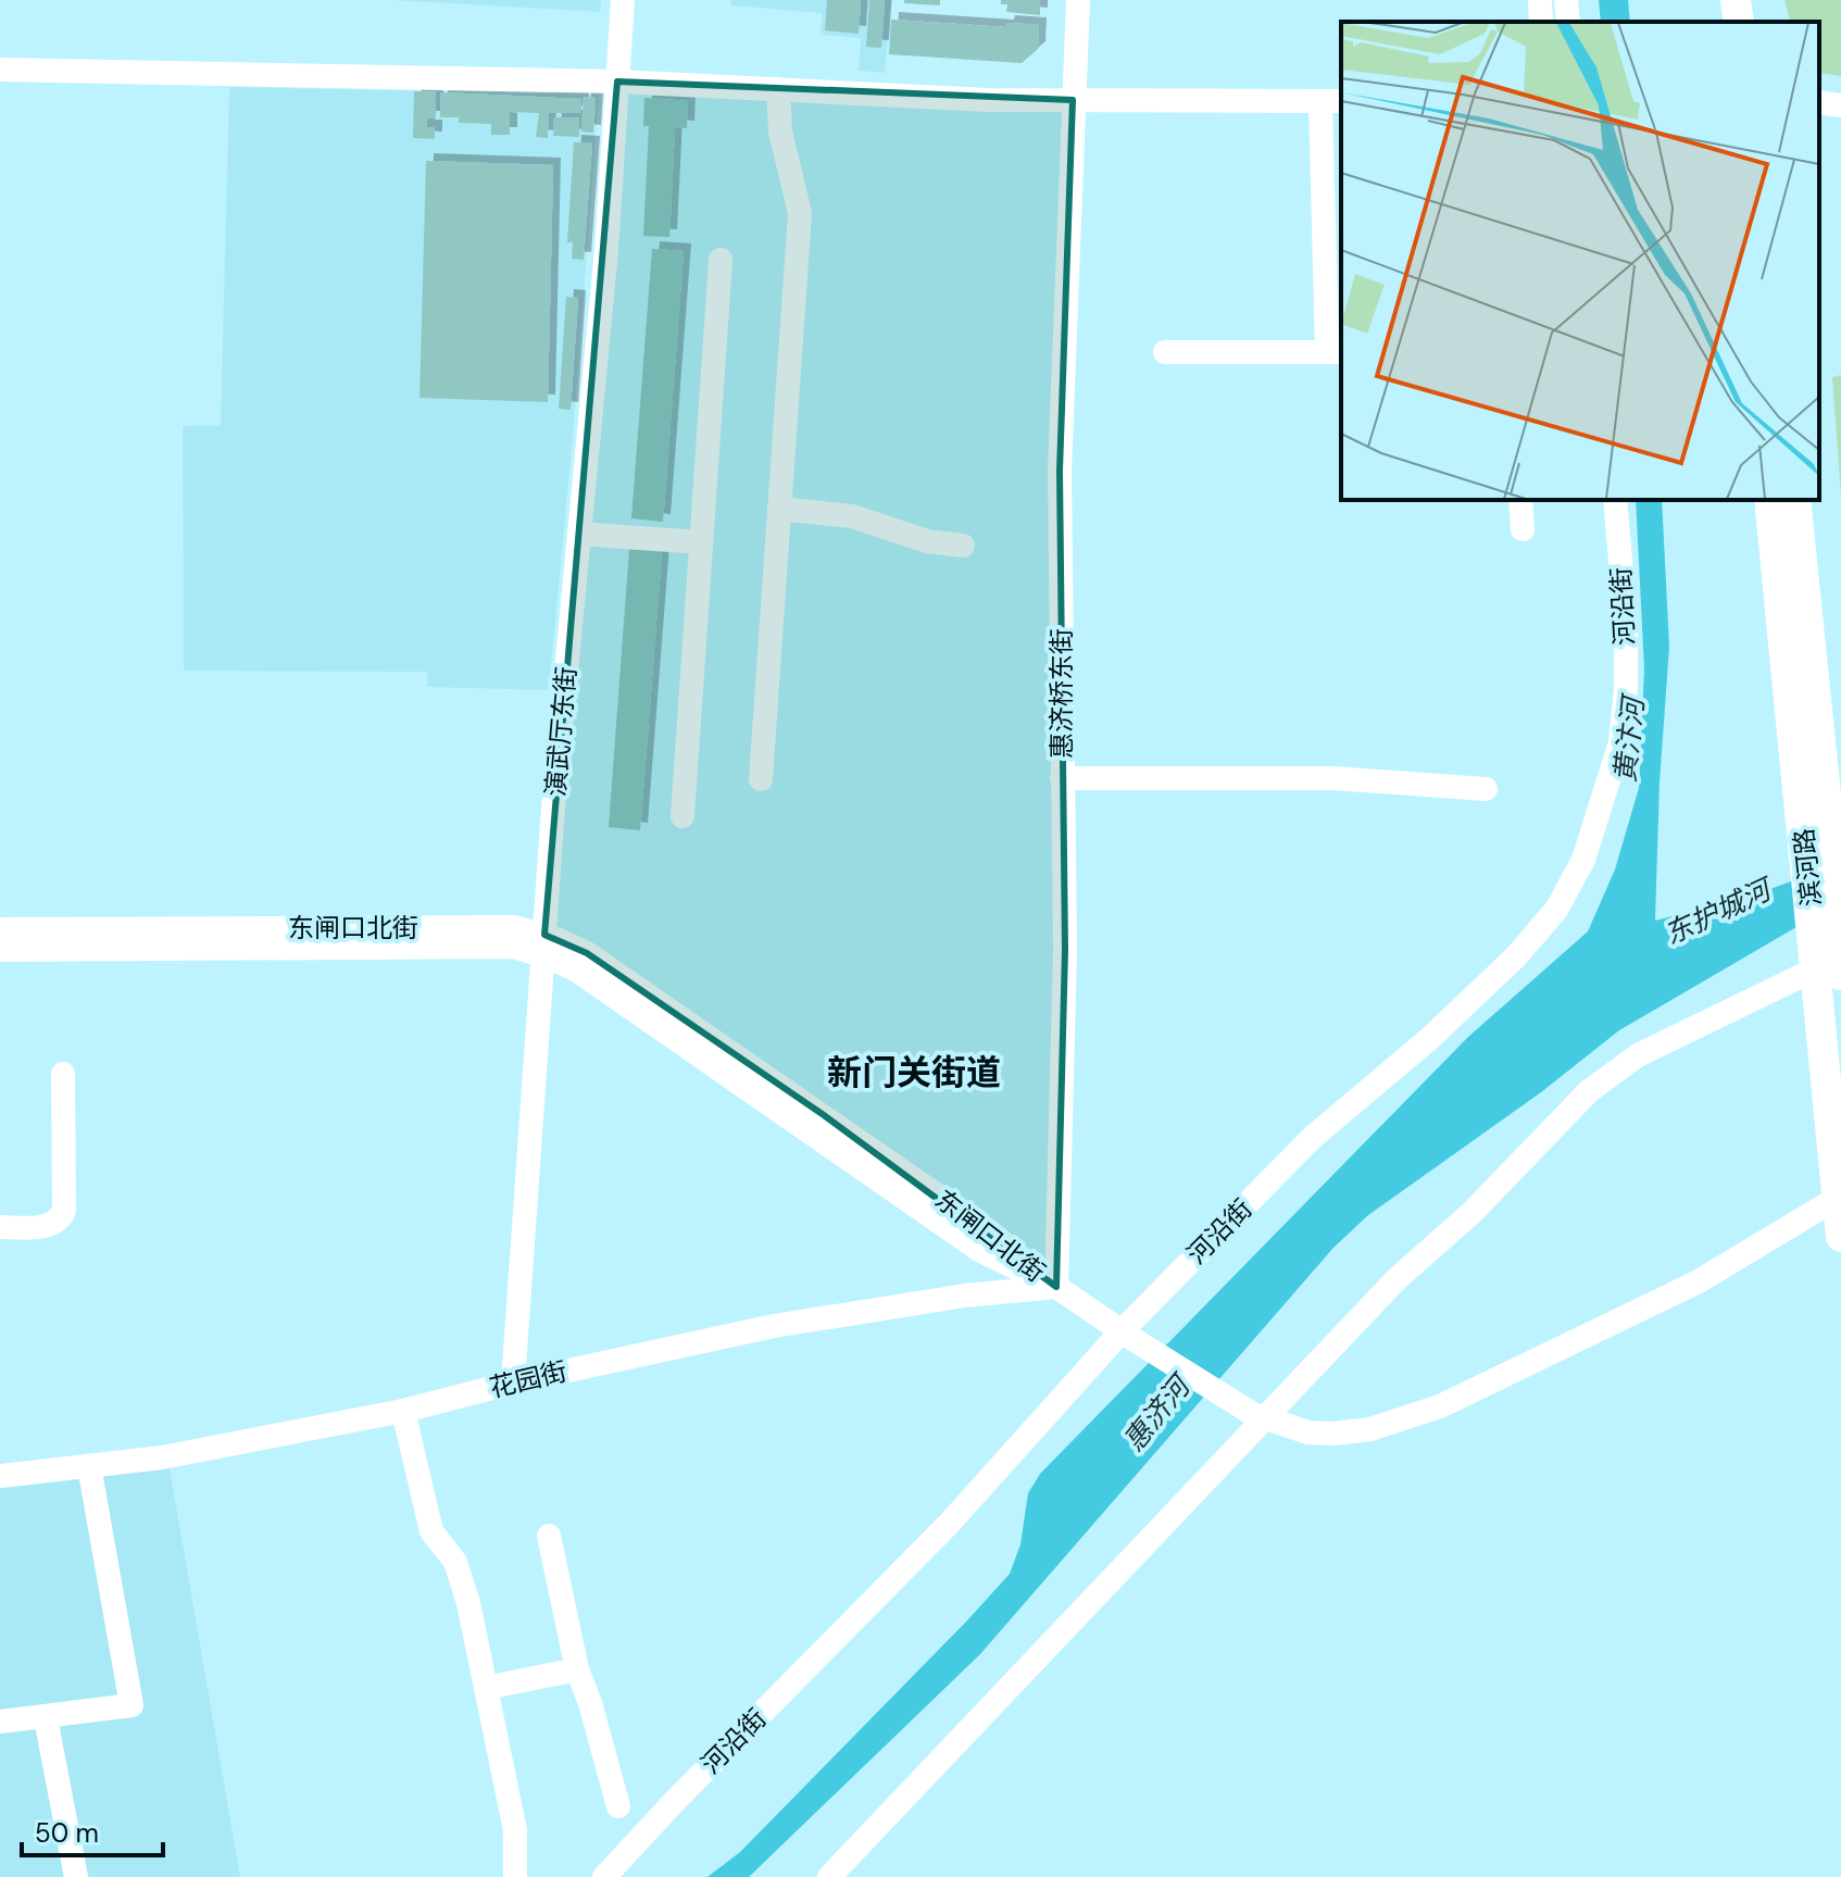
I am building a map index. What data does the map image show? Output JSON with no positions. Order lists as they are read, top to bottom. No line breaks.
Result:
{"streets":{"main road":["滨河路"],"street":["河沿街","惠济桥东街","演武厅东街","东闸口北街","花园街"]},"crossings":[["河沿街","东闸口北街"],["惠济桥东街","东闸口北街"],["惠济桥东街","花园街"],["演武厅东街","东闸口北街"],["演武厅东街","花园街"],["滨河路","东闸口北街"],["东闸口北街","花园街"]],"districts":["新门关街道"],"water":["黄汴河","东护城河","惠济河"],"scale_bar":"50 m"}
